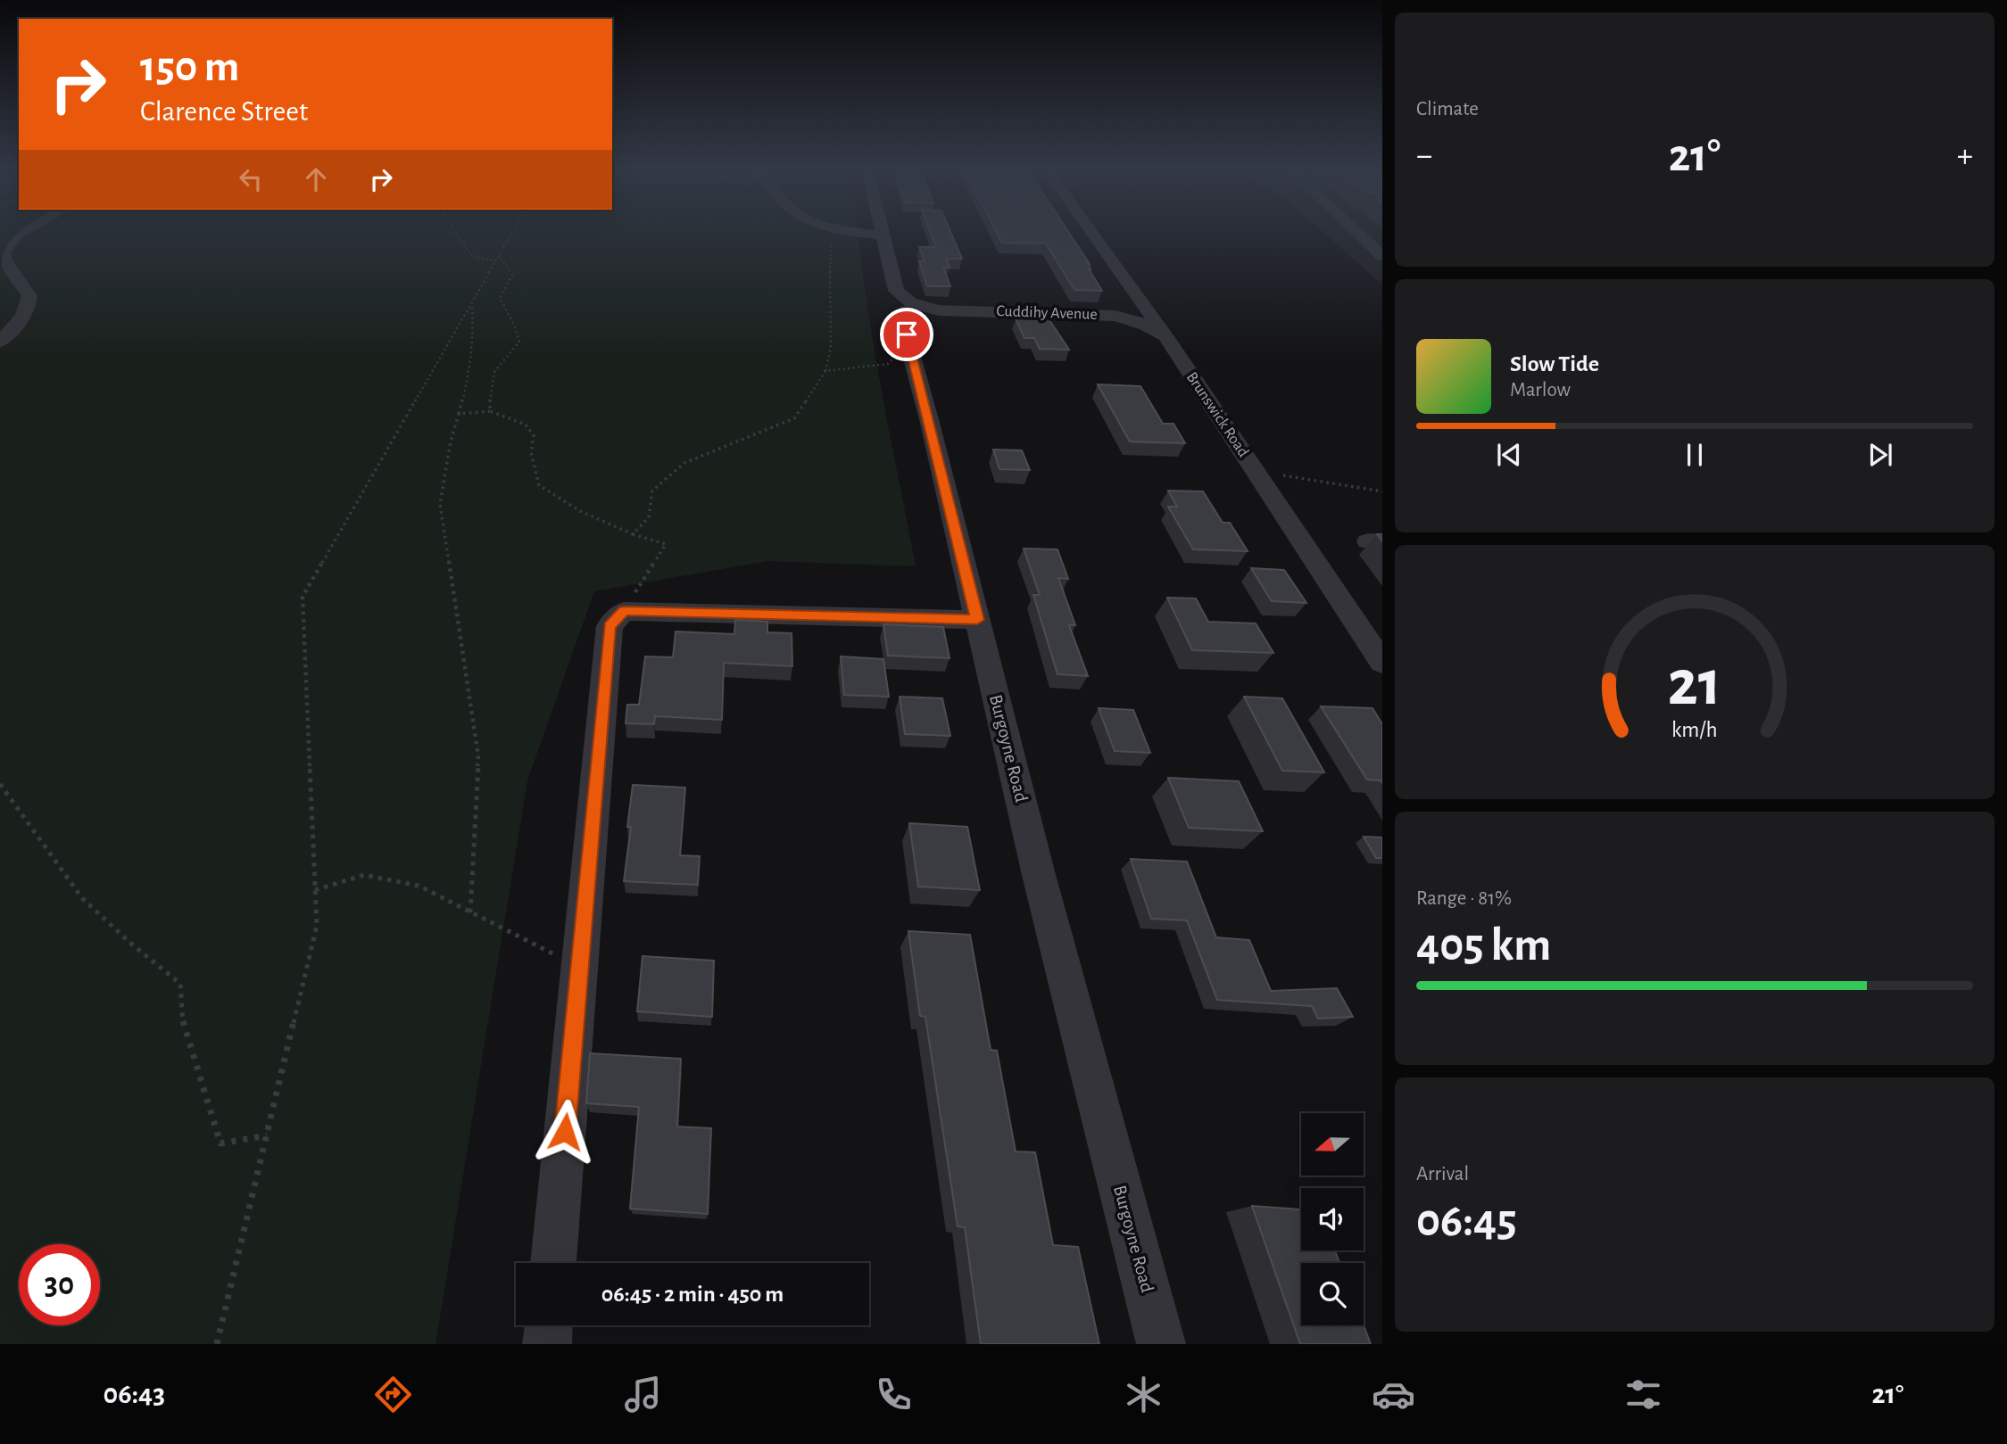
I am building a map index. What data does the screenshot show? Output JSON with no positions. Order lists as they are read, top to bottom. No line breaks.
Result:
{"streets":{"street":["Cuddihy Avenue","Brunswick Road","Burgoyne Road"]},"crossings":[["Cuddihy Avenue","Brunswick Road"],["Cuddihy Avenue","Burgoyne Road"]],"north":"left","page":{"tile":["Climate",["Range · 81%","405 km"],["Arrival","06:45"]],"turn":["150 m","Clarence Street"],"heat":["−","21°","+"],"song":["Slow Tide","Marlow"],"limit":"30","trip":"06:45 · 2 min · 450 m","tabs":["06:43","21°"],"gauge":["21","km/h"]}}
